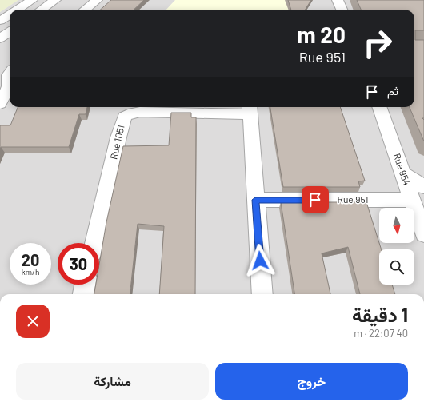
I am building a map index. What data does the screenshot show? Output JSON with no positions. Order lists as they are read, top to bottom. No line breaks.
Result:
{"streets":{"street":["Rue 1051","Rue 954","Rue 951"]},"crossings":[["Rue 954","Rue 951"]],"north":"bottom","page":{"turn":["20 m","Rue 951"],"then":"ثم","speed":"20 km/h","limit":"30","heading":["1 دقيقة","40 m · 22:07"],"buttons":["خروج","مشاركة"]}}
